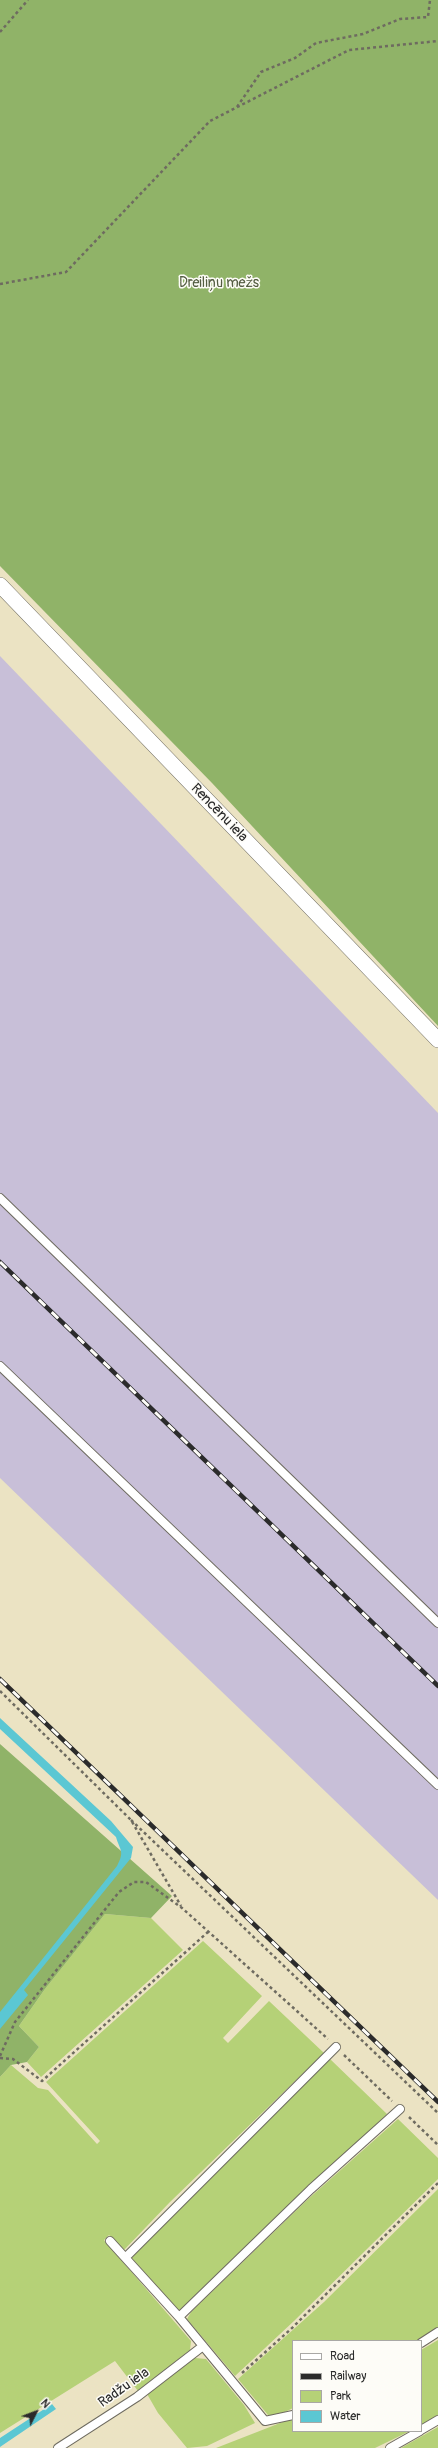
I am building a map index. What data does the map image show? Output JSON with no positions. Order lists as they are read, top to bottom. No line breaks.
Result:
{"streets":{"street":["Rencēnu iela"],"lane":["Radžu iela"]},"parks":["Dreiliņu mežs"],"legend":["Road","Railway","Park","Water"],"north":"top right"}
